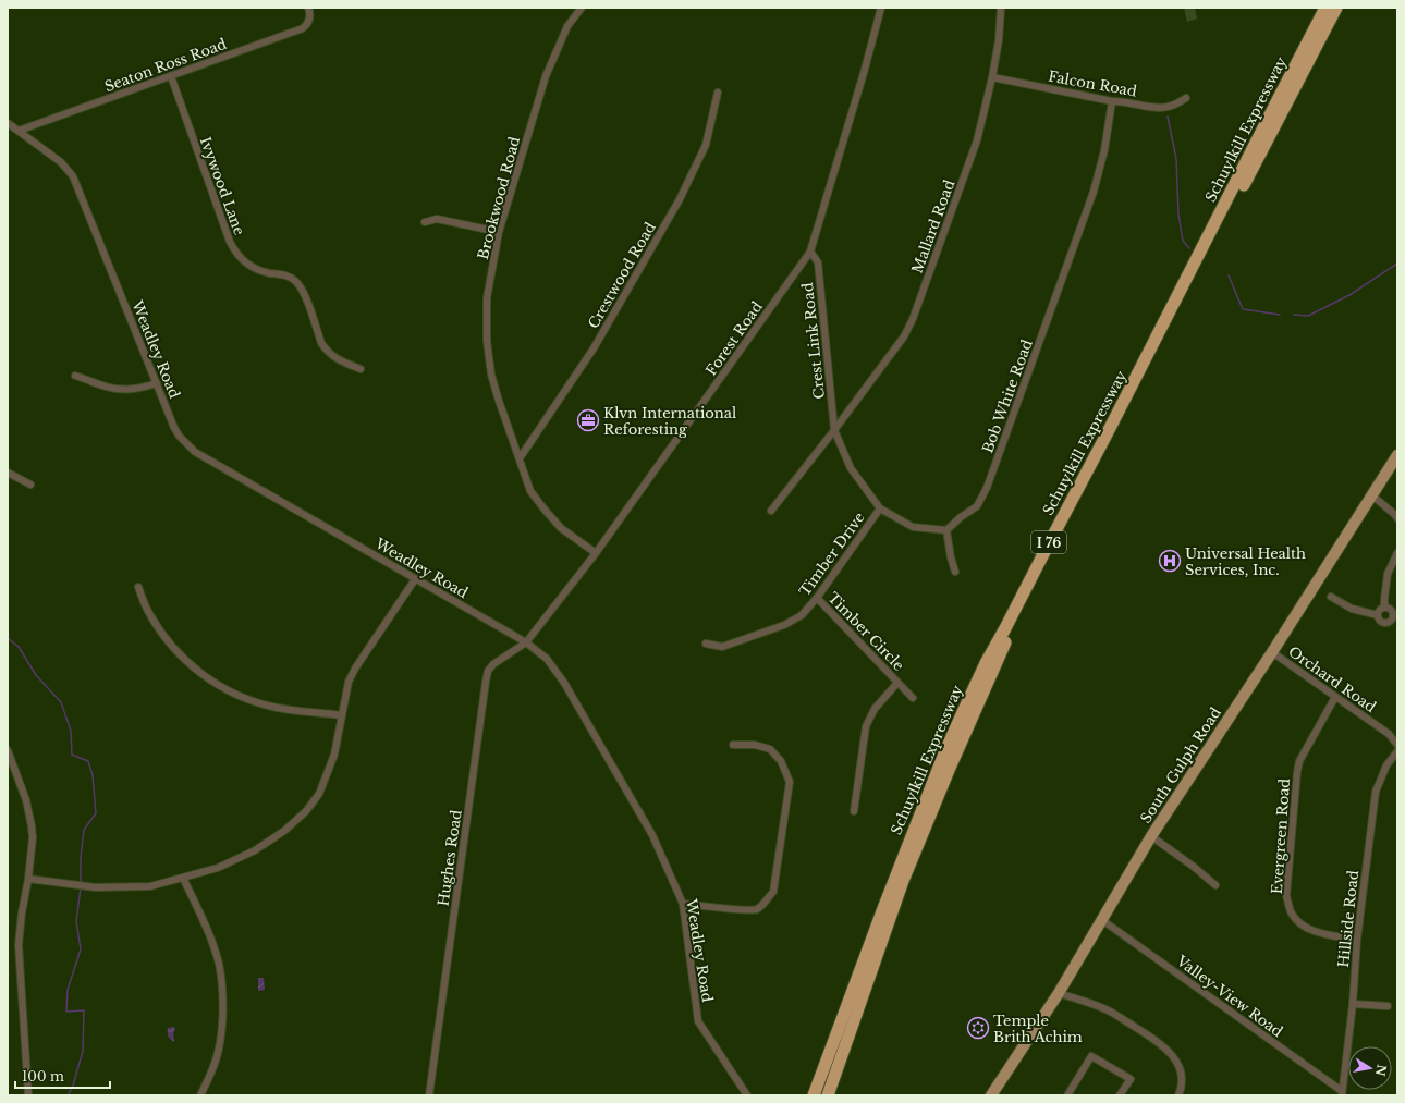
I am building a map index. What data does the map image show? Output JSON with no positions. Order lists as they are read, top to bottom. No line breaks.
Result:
{"streets":{"highway":["Schuylkill Expressway","I 76"],"main road":["South Gulph Road"],"street":["Seaton Ross Road","Falcon Road","Ivywood Lane","Brookwood Road","Mallard Road","Crestwood Road","Forest Road","Crest Link Road","Weadley Road","Bob White Road","Timber Drive","Timber Circle","Orchard Road","Evergreen Road","Hughes Road","Hillside Road","Valley-View Road"]},"crossings":[["Seaton Ross Road","Ivywood Lane"],["Seaton Ross Road","Weadley Road"],["Falcon Road","Mallard Road"],["Falcon Road","Bob White Road"],["Brookwood Road","Crestwood Road"],["Brookwood Road","Forest Road"],["Mallard Road","Crest Link Road"],["Forest Road","Crest Link Road"],["Forest Road","Weadley Road"],["Forest Road","Hughes Road"],["Weadley Road","Hughes Road"],["Timber Drive","Timber Circle"],["Orchard Road","South Gulph Road"],["Orchard Road","Evergreen Road"],["South Gulph Road","Valley-View Road"],["Evergreen Road","Hillside Road"],["Hillside Road","Valley-View Road"]],"places":{"office":["Klvn International Reforesting"],"hospital":["Universal Health Services, Inc."],"synagogue":["Temple Brith Achim"]},"scale_bar":"100 m","north":"right"}
